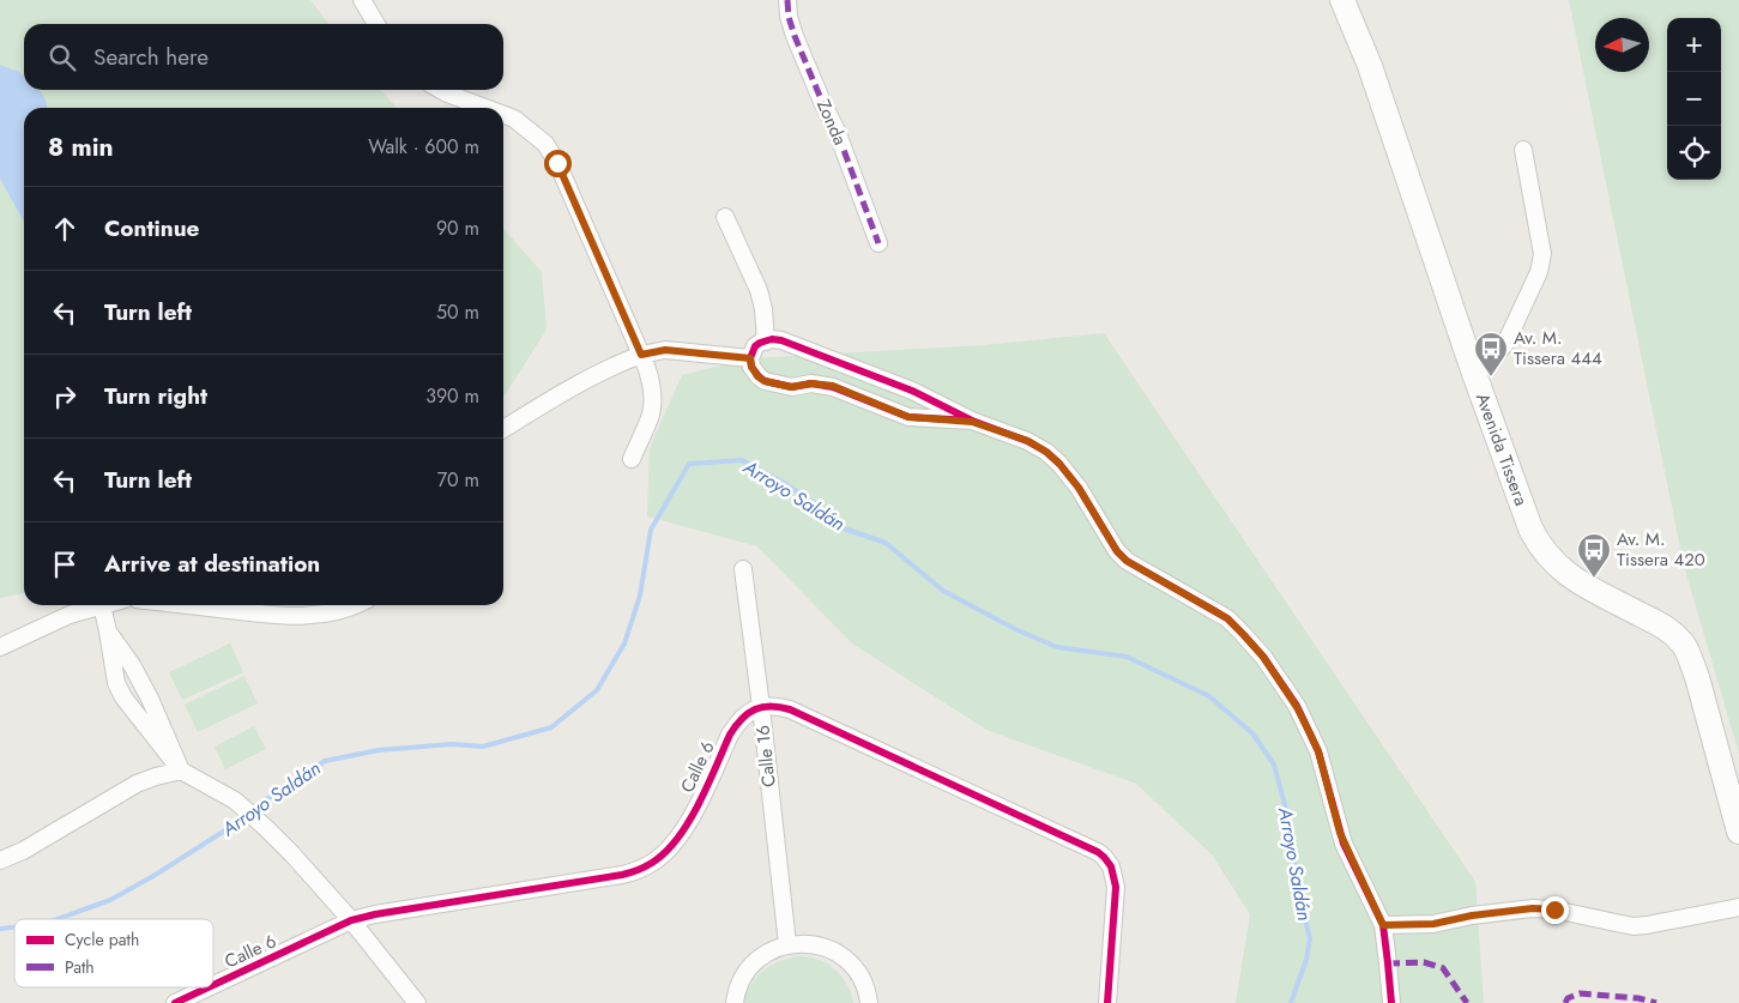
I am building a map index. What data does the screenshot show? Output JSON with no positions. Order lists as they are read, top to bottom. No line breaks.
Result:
{"streets":{"main road":["Avenida Tissera"],"street":["Zonda","Calle 16","Calle 6"]},"crossings":[["Calle 16","Calle 6"]],"water":["Arroyo Saldán"],"places":{"bus stop":["Av. M. Tissera 444","Av. M. Tissera 420"]},"legend":["Cycle path","Path"],"north":"left","page":{"map_buttons":["+","−"],"search":"Search here","heading":["8 min","Walk · 600 m"],"list":[["Continue","90 m"],["Turn left","50 m"],["Turn right","390 m"],["Turn left","70 m"],"Arrive at destination"]}}
